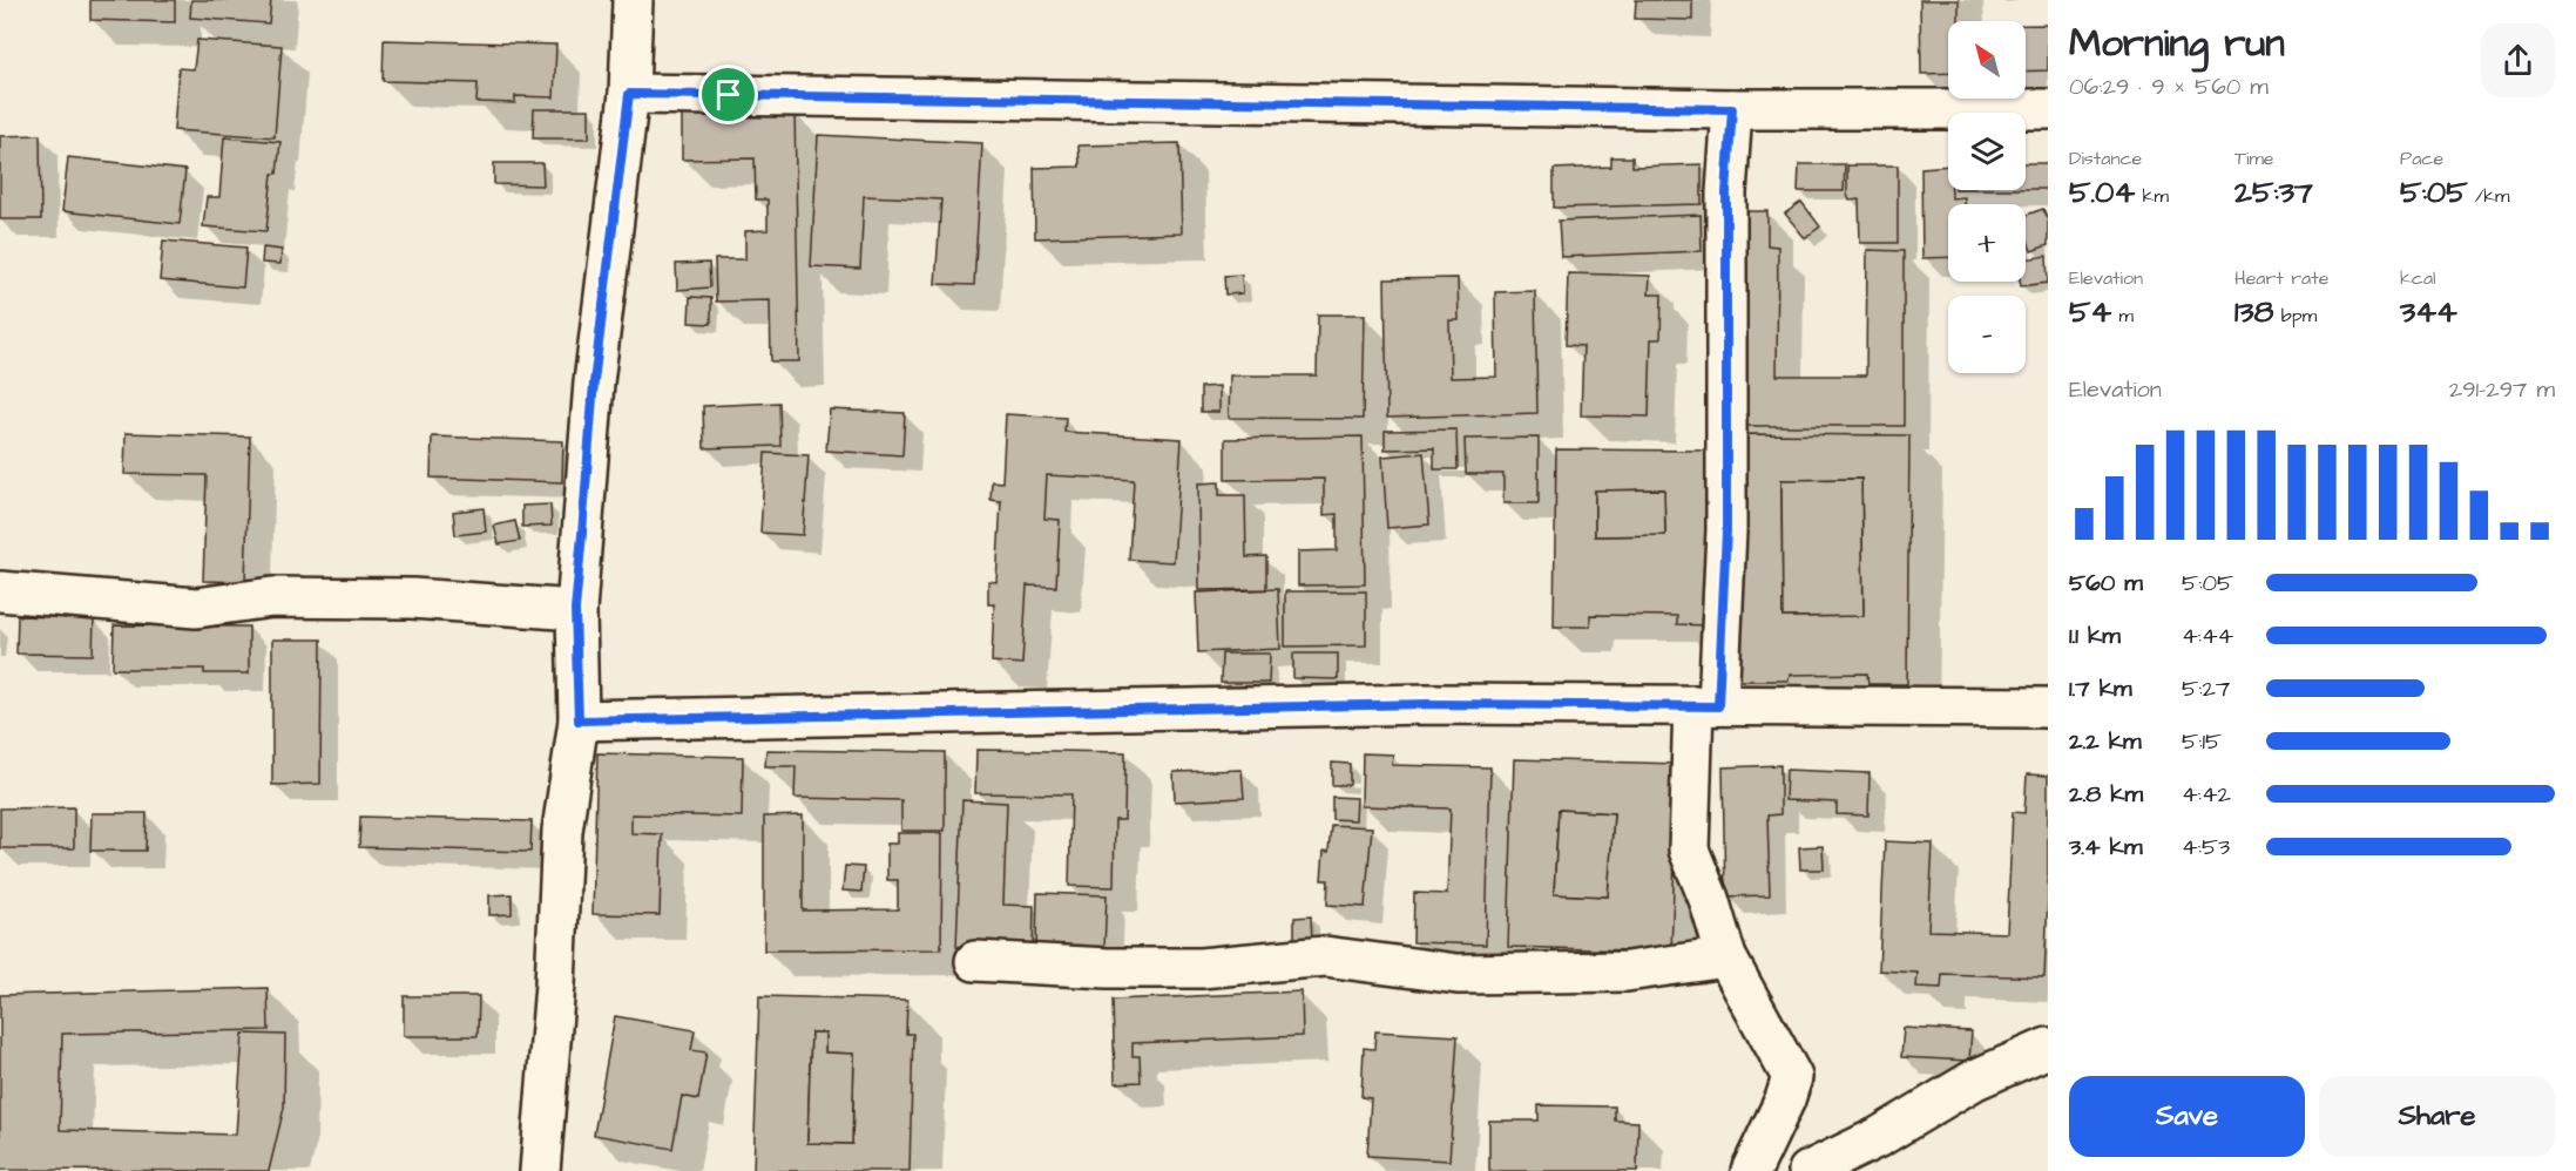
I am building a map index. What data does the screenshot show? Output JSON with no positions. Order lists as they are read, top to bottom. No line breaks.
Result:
{"north":"top left","page":{"heading":["Morning run","06:29 · 9 × 560 m"],"map_buttons":["+","−"],"stats":[["Distance","5.04 km"],["Time","25:37"],["Pace","5:05 /km"],["Elevation","54 m"],["Heart rate","138 bpm"],["kcal","344"]],"chart":["Elevation","291–297 m"],"list":[{"name":"560 m","note":"5:05"},{"name":"1.1 km","note":"4:44"},{"name":"1.7 km","note":"5:27"},{"name":"2.2 km","note":"5:15"},{"name":"2.8 km","note":"4:42"},{"name":"3.4 km","note":"4:53"}],"buttons":["Save","Share"]}}
